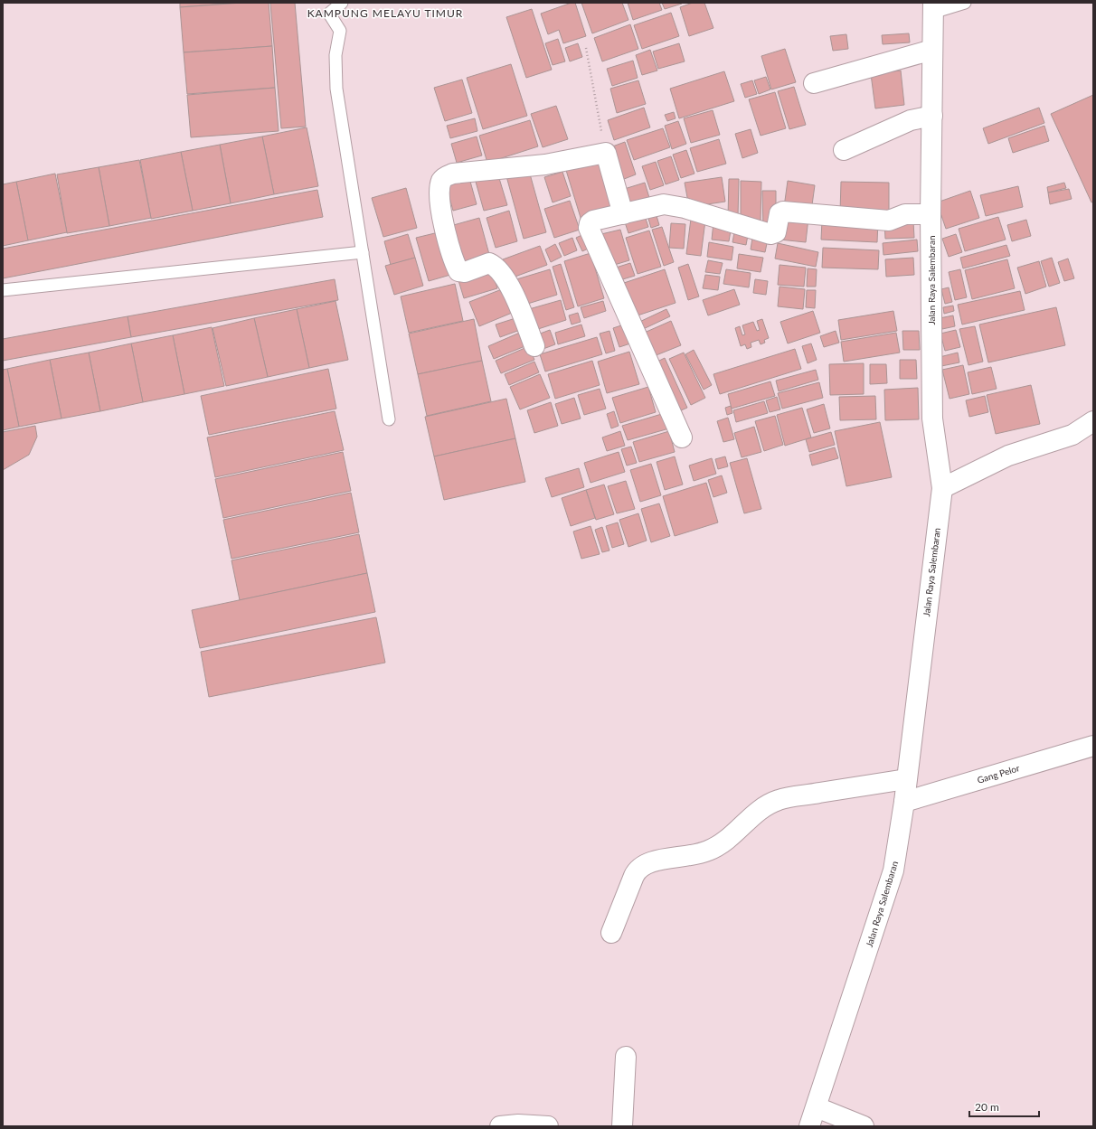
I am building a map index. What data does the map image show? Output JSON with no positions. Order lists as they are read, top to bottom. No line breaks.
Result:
{"streets":{"street":["Jalan Raya Salembaran","Gang Pelor"]},"crossings":[["Jalan Raya Salembaran","Gang Pelor"]],"districts":["KAMPUNG MELAYU TIMUR"],"scale_bar":"20 m"}
